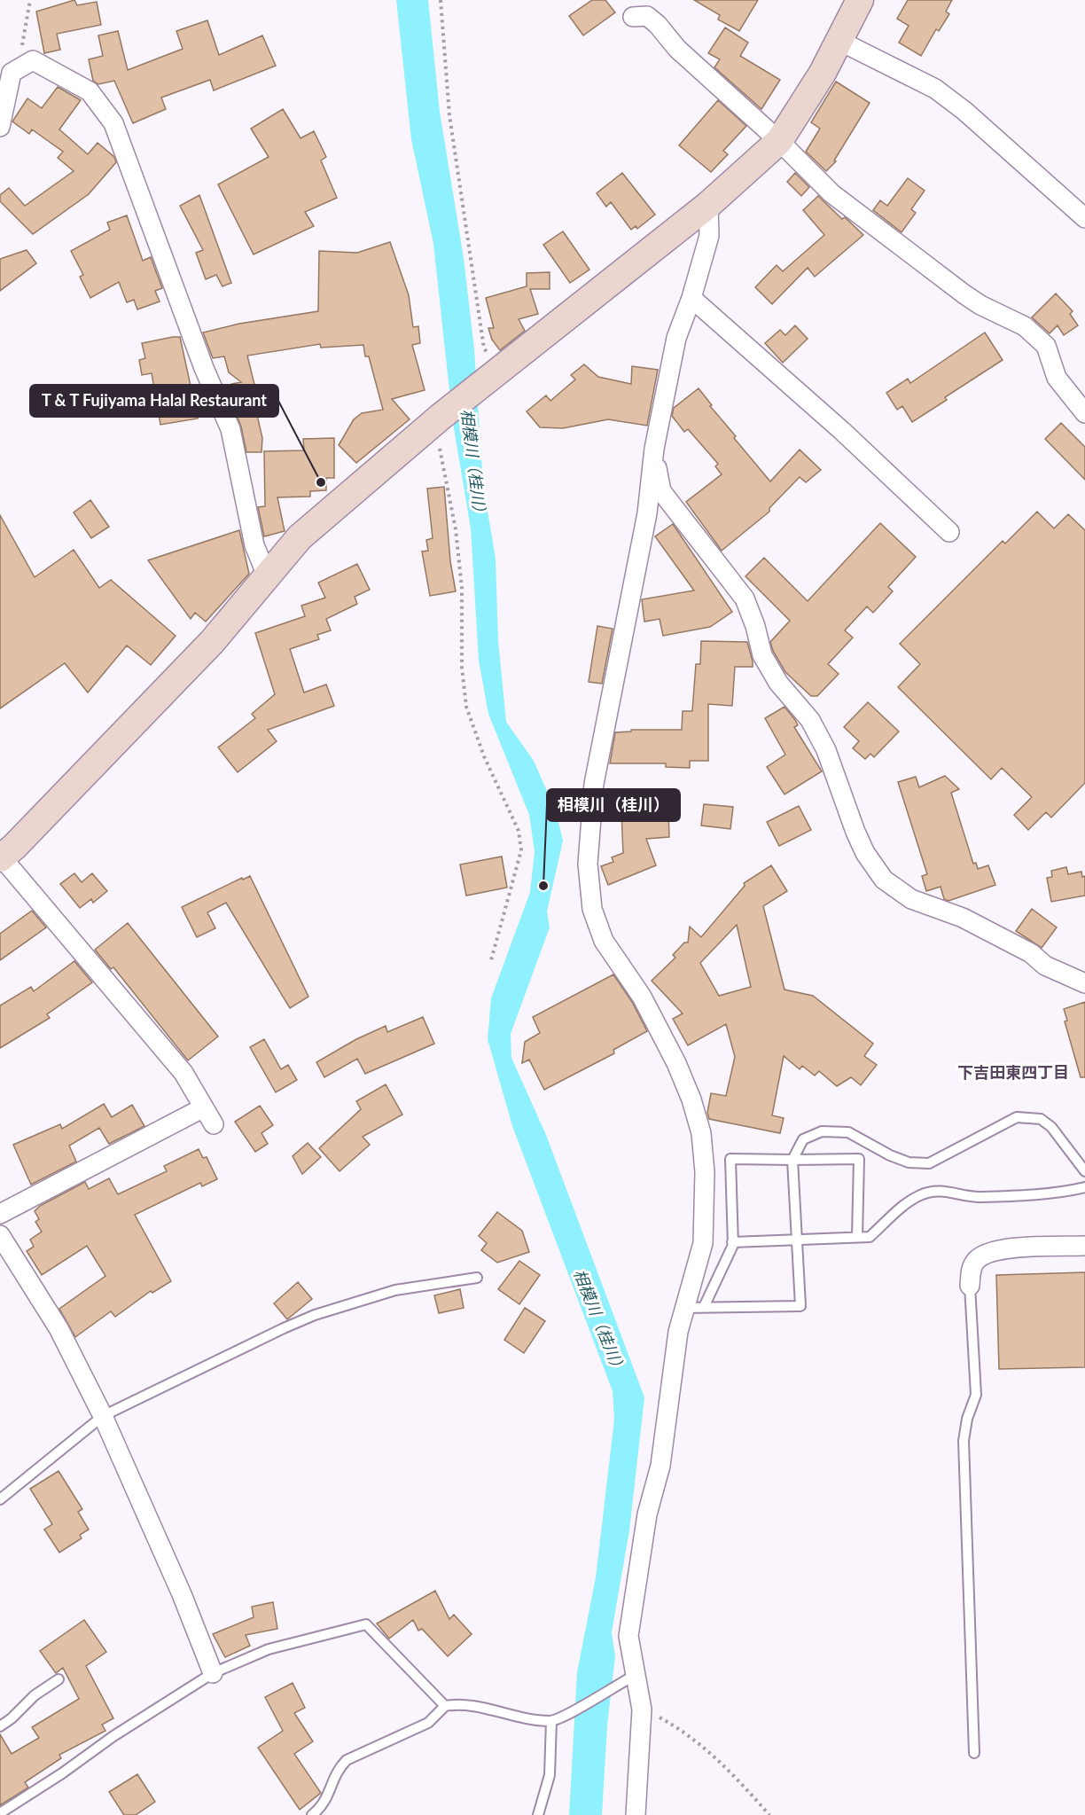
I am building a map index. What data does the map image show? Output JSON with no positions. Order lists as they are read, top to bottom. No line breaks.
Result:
{"districts":["下吉田東四丁目"],"water":["相模川（桂川）"],"places":["T & T Fujiyama Halal Restaurant","相模川（桂川）"]}
